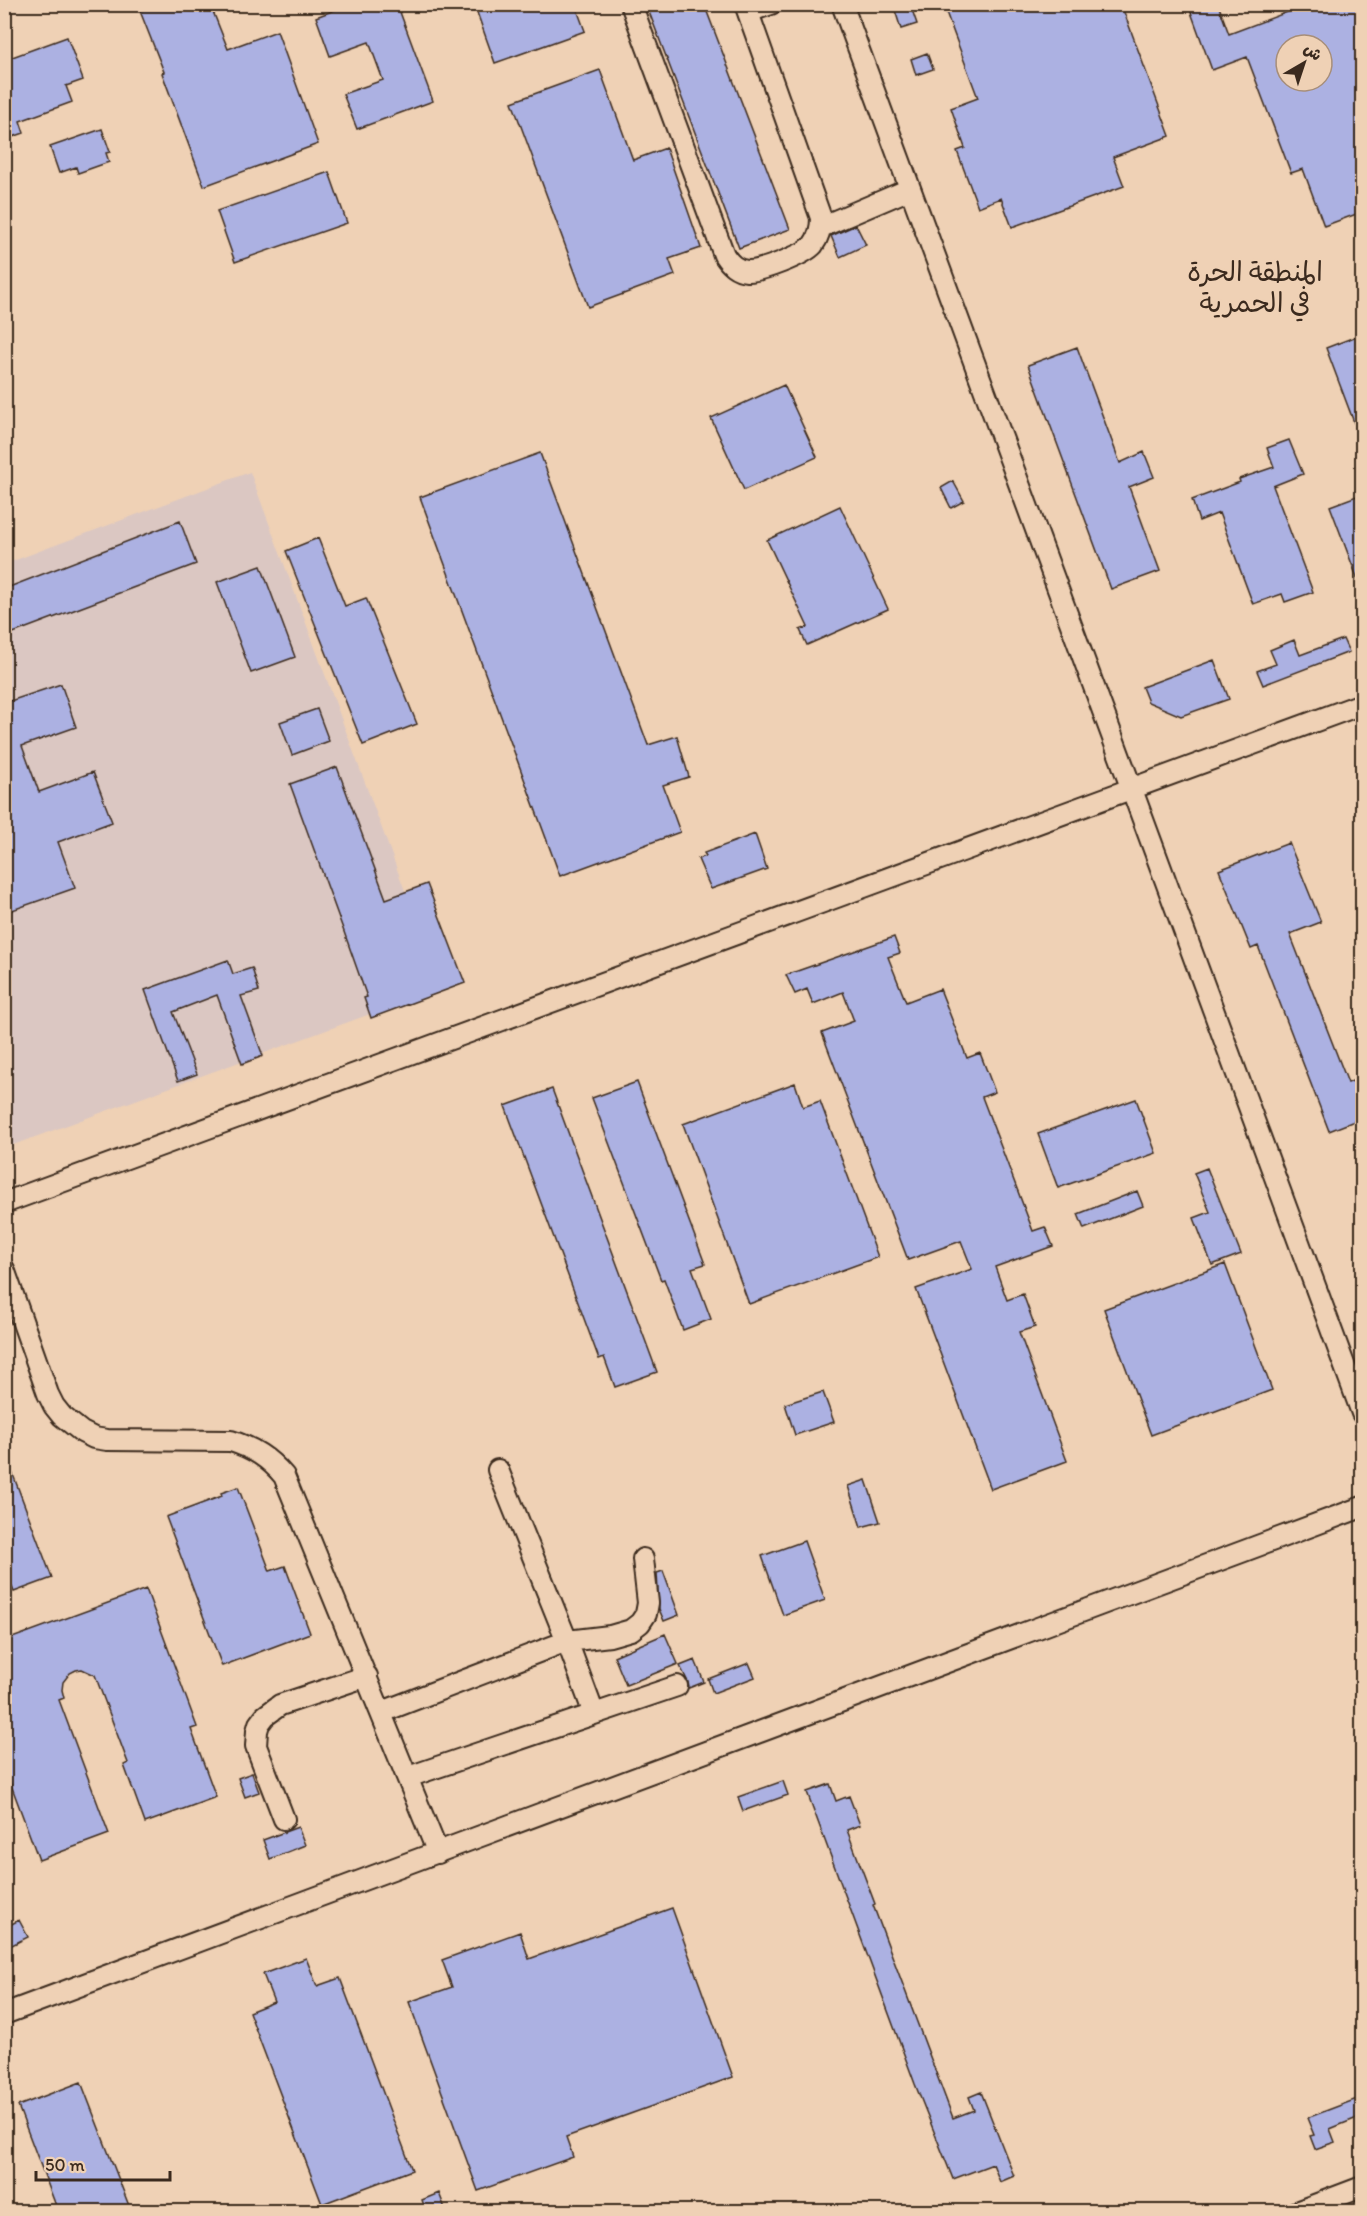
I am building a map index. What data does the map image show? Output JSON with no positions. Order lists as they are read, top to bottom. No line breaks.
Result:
{"districts":["المنطقة الحرة في الحمرية"],"scale_bar":"50 m","north":"top right"}
